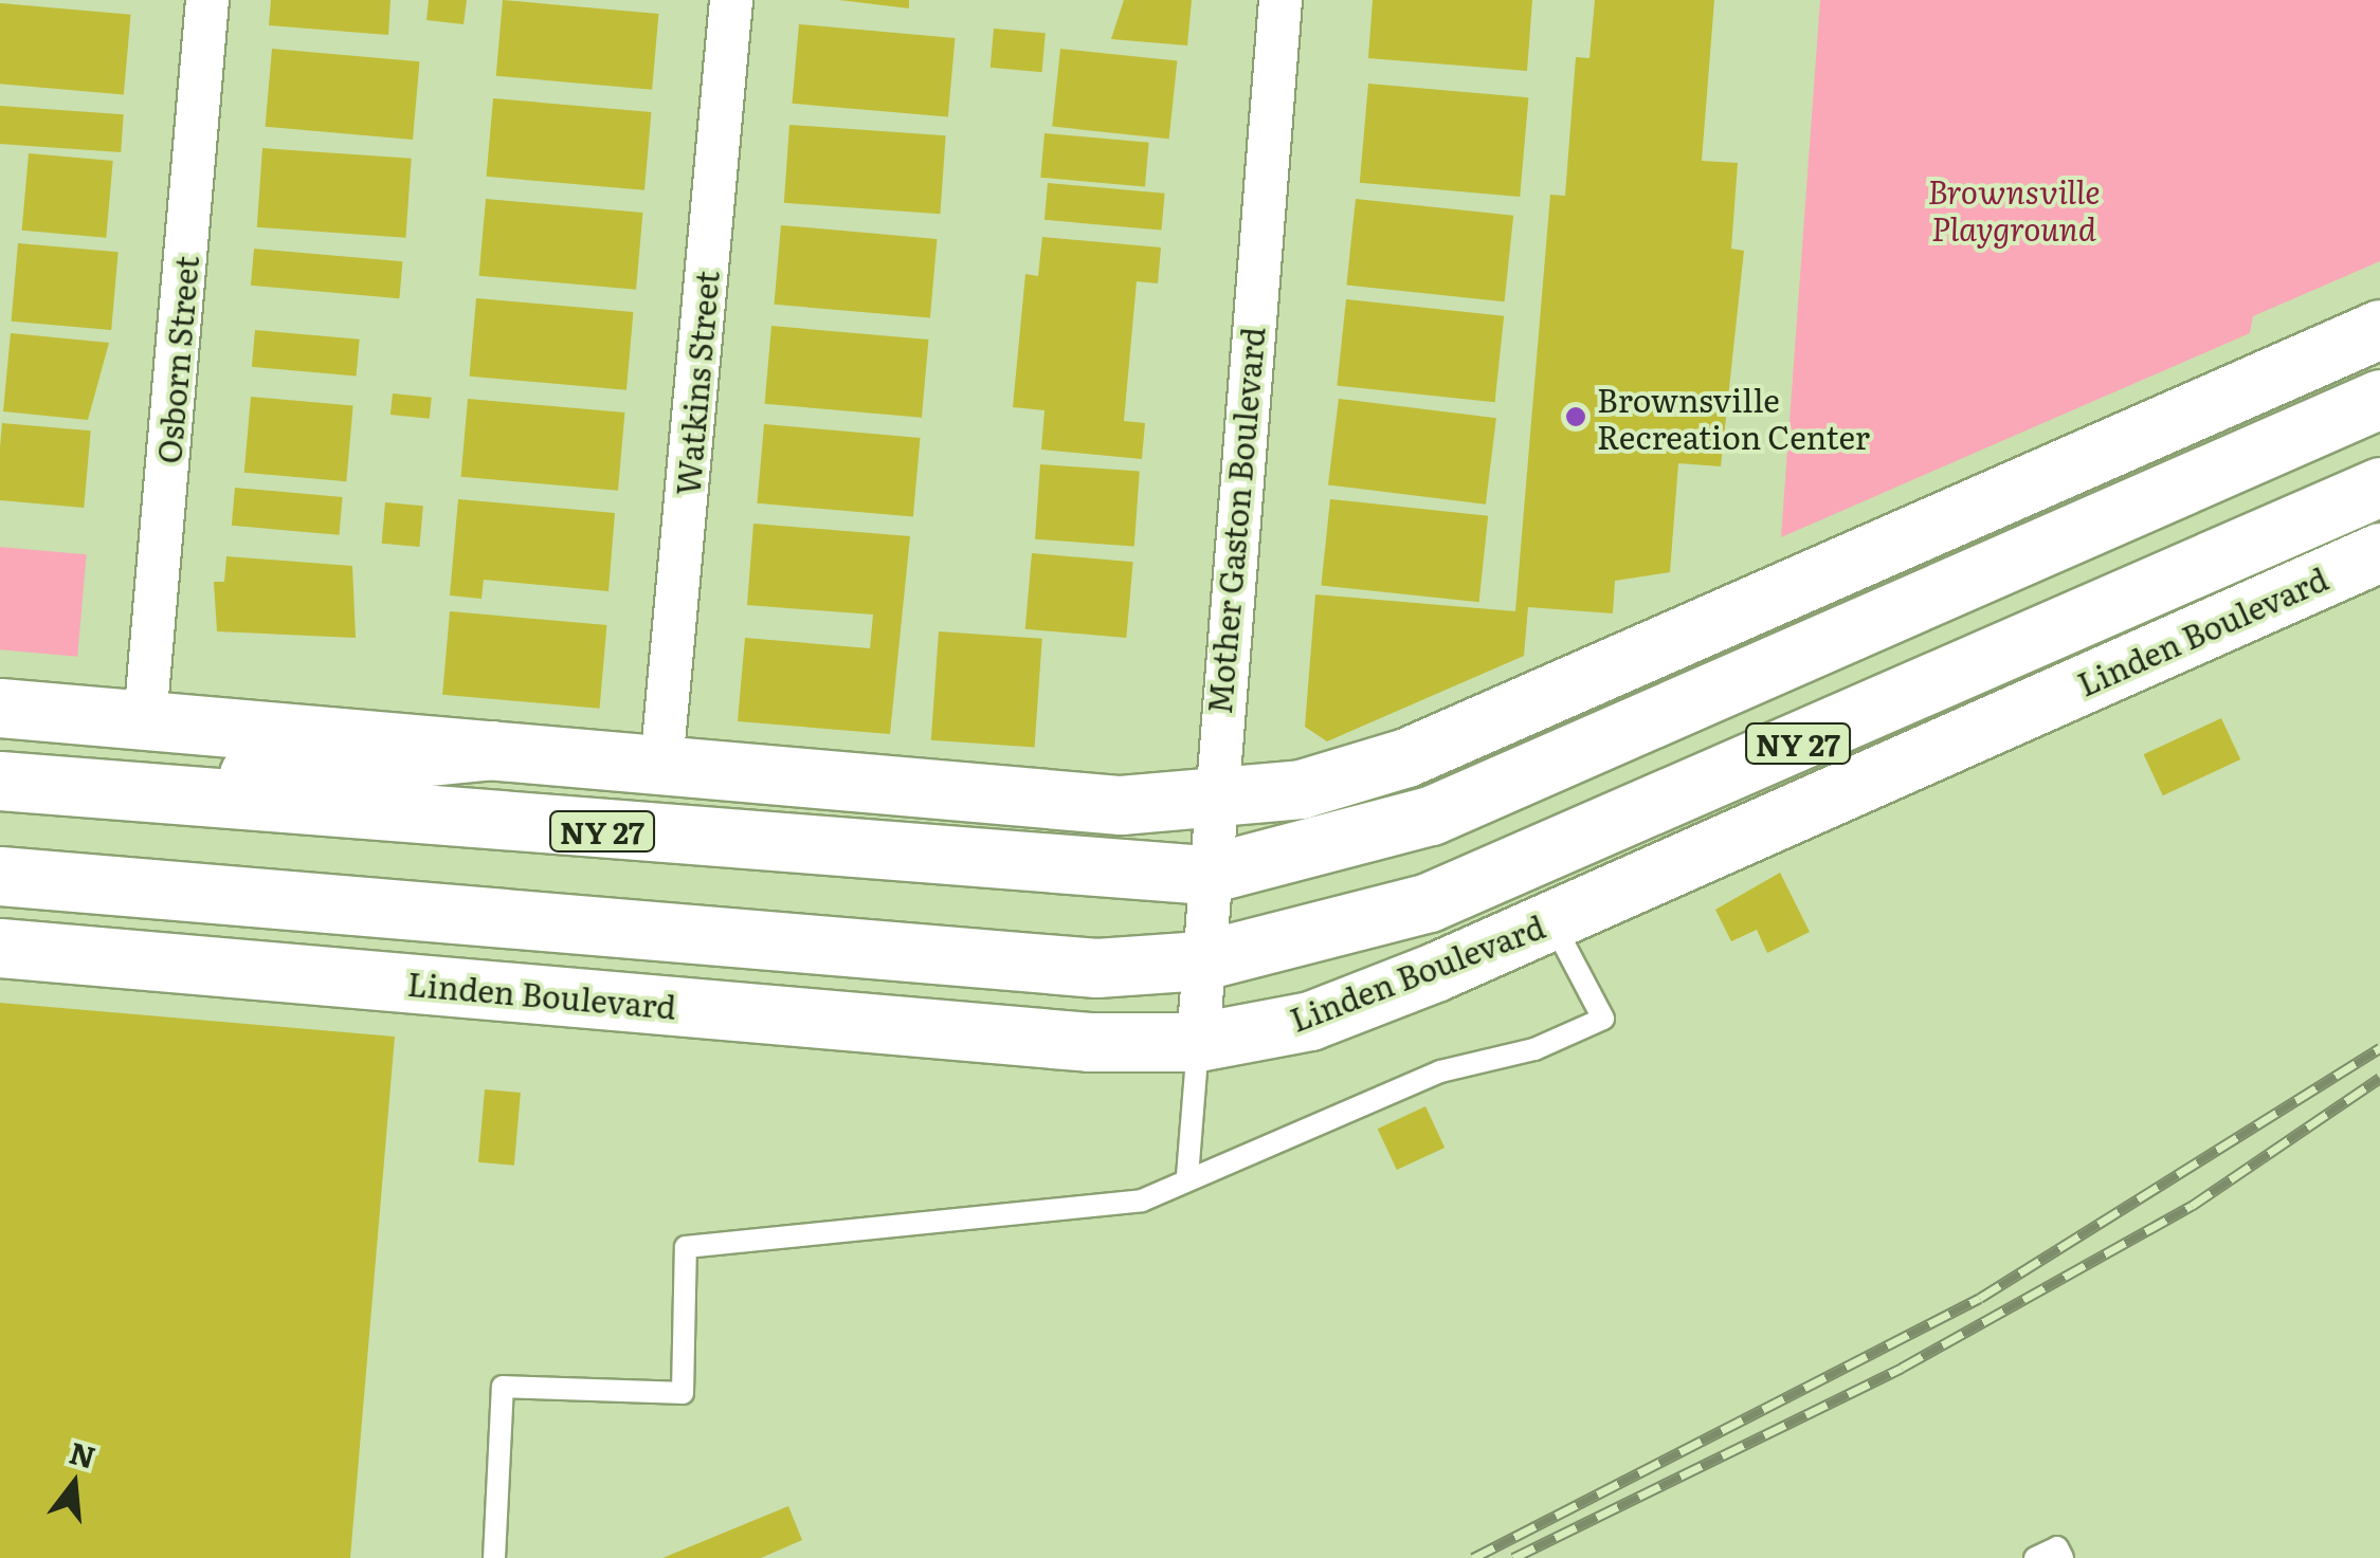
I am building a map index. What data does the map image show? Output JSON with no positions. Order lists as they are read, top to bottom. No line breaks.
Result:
{"streets":{"main road":["Linden Boulevard","NY 27"],"street":["Osborn Street","Watkins Street","Mother Gaston Boulevard"]},"crossings":[["Mother Gaston Boulevard","Linden Boulevard"],["Mother Gaston Boulevard","NY 27"]],"parks":["Brownsville Playground"],"places":["Brownsville Recreation Center"],"north":"top"}
